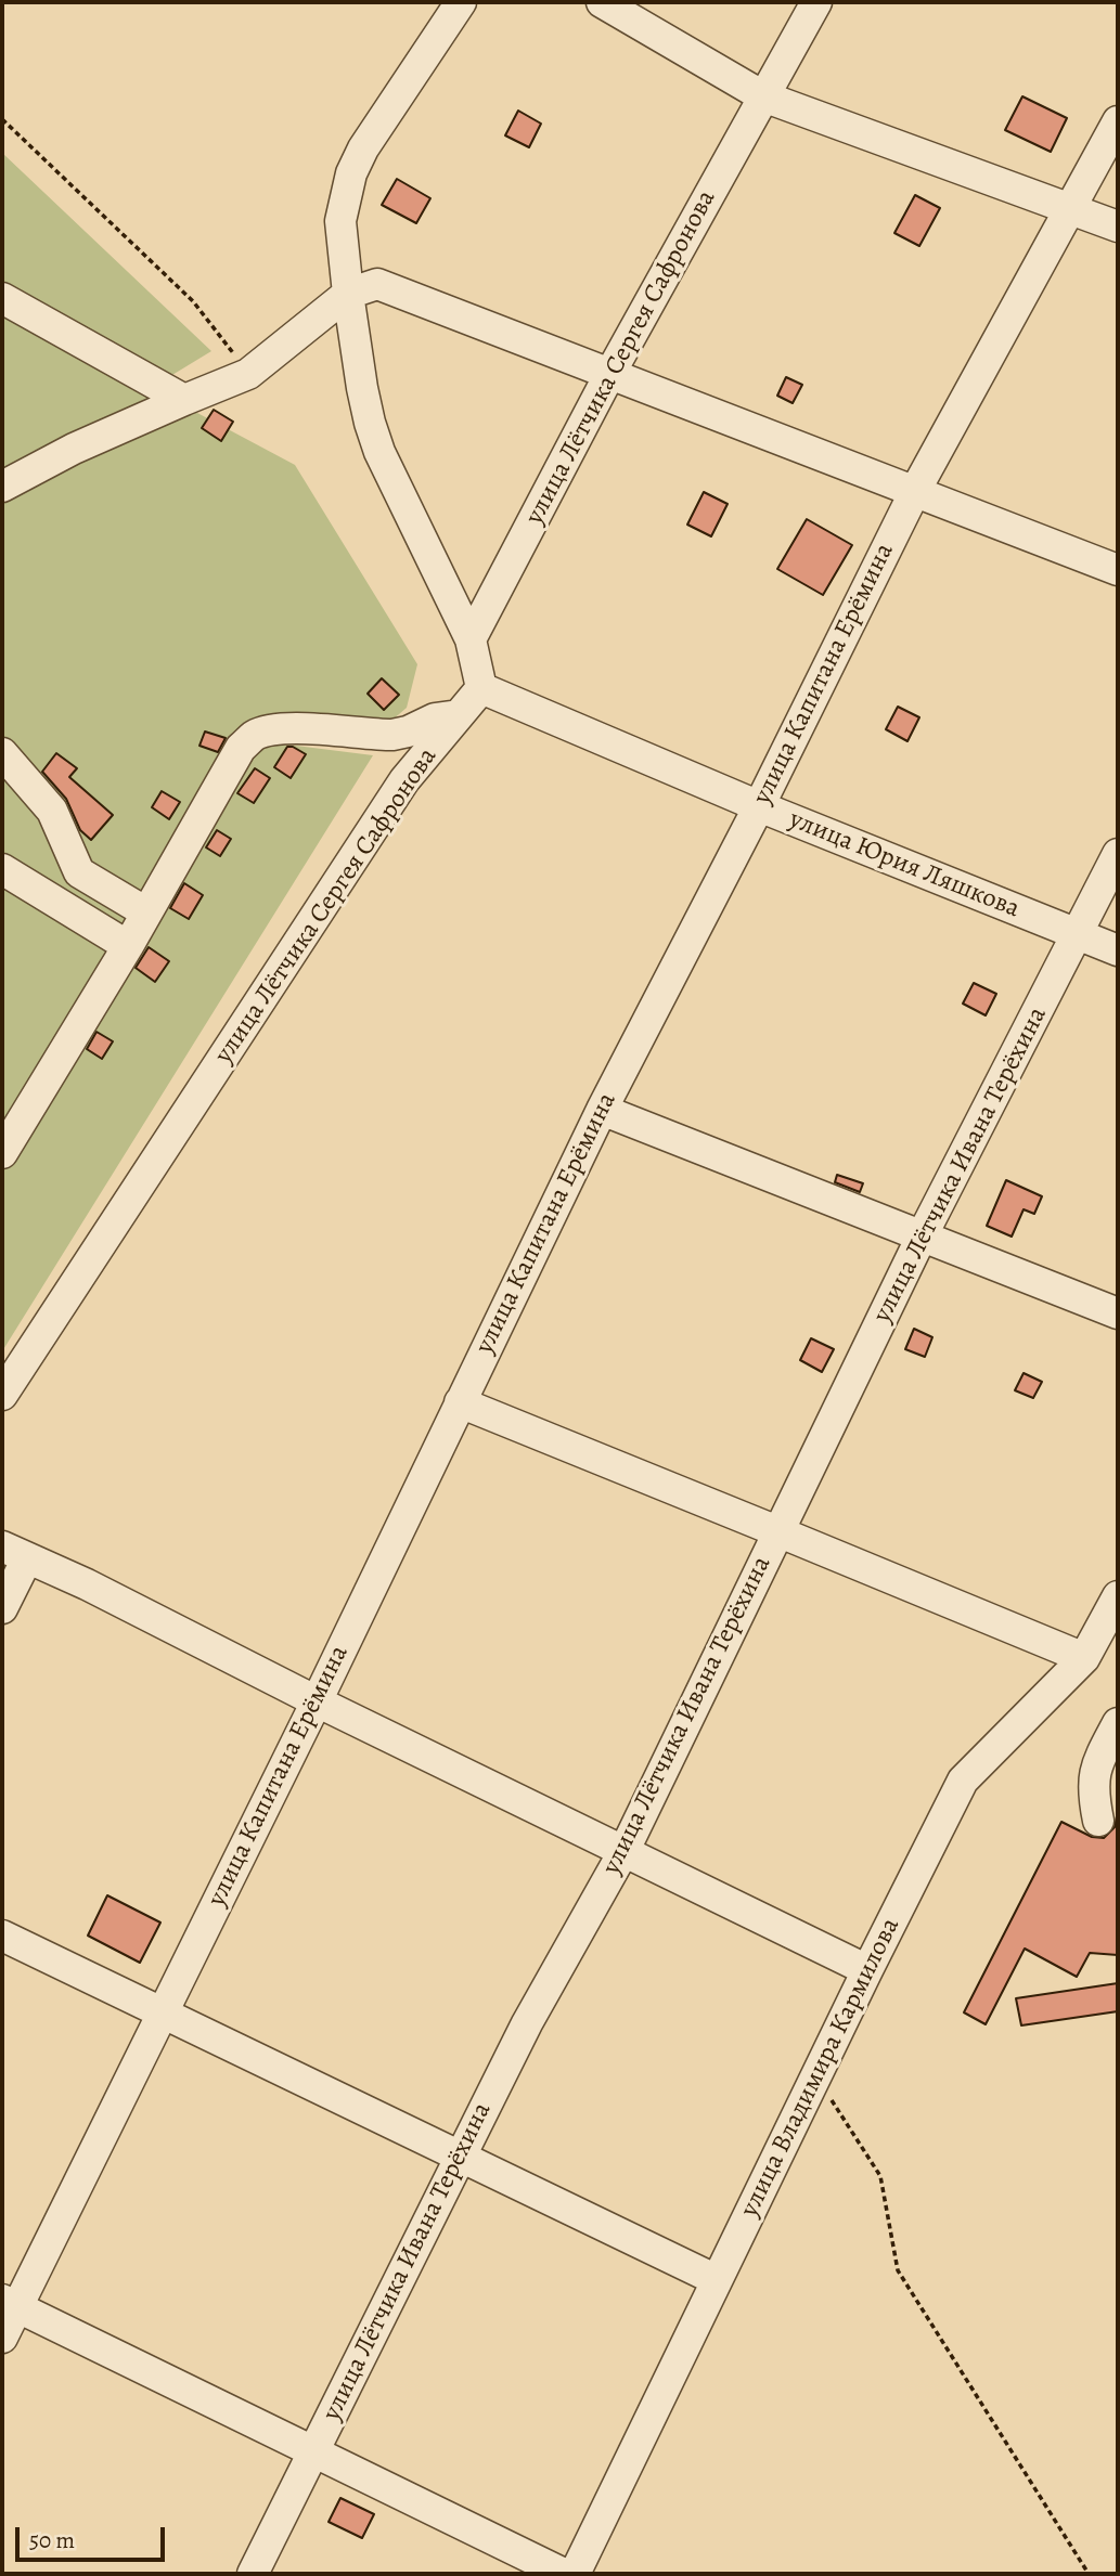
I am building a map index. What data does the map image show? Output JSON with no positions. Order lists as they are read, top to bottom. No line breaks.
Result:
{"streets":{"street":["улица Лётчика Сергея Сафронова","улица Капитана Ерёмина","улица Юрия Ляшкова","улица Лётчика Ивана Терёхина","улица Владимира Кармилова"]},"crossings":[["улица Лётчика Сергея Сафронова","улица Юрия Ляшкова"],["улица Капитана Ерёмина","улица Юрия Ляшкова"],["улица Юрия Ляшкова","улица Лётчика Ивана Терёхина"]],"scale_bar":"50 m"}
